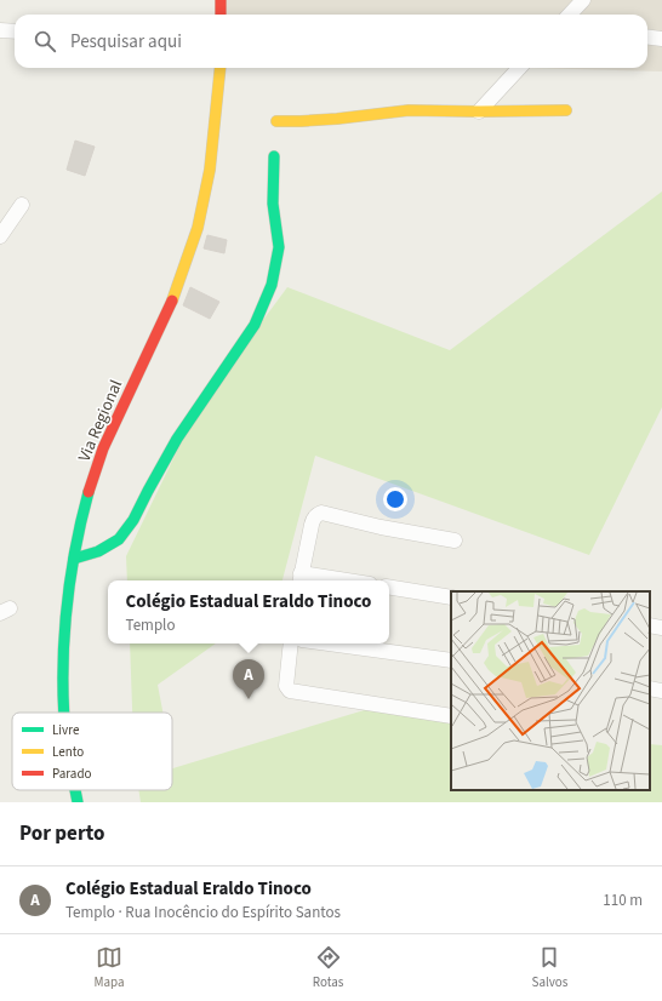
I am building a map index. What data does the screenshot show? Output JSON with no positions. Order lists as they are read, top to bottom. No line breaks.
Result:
{"streets":{"main road":["Via Regional"]},"legend":["Livre","Lento","Parado"],"page":{"search":"Pesquisar aqui","popup":["Colégio Estadual Eraldo Tinoco","Templo"],"pins":"A","heading":"Por perto","list":[{"mark":"A","name":"Colégio Estadual Eraldo Tinoco","note":"Templo · Rua Inocêncio do Espírito Santos","value":"110 m"}],"nav":["Mapa","Rotas","Salvos"]}}
